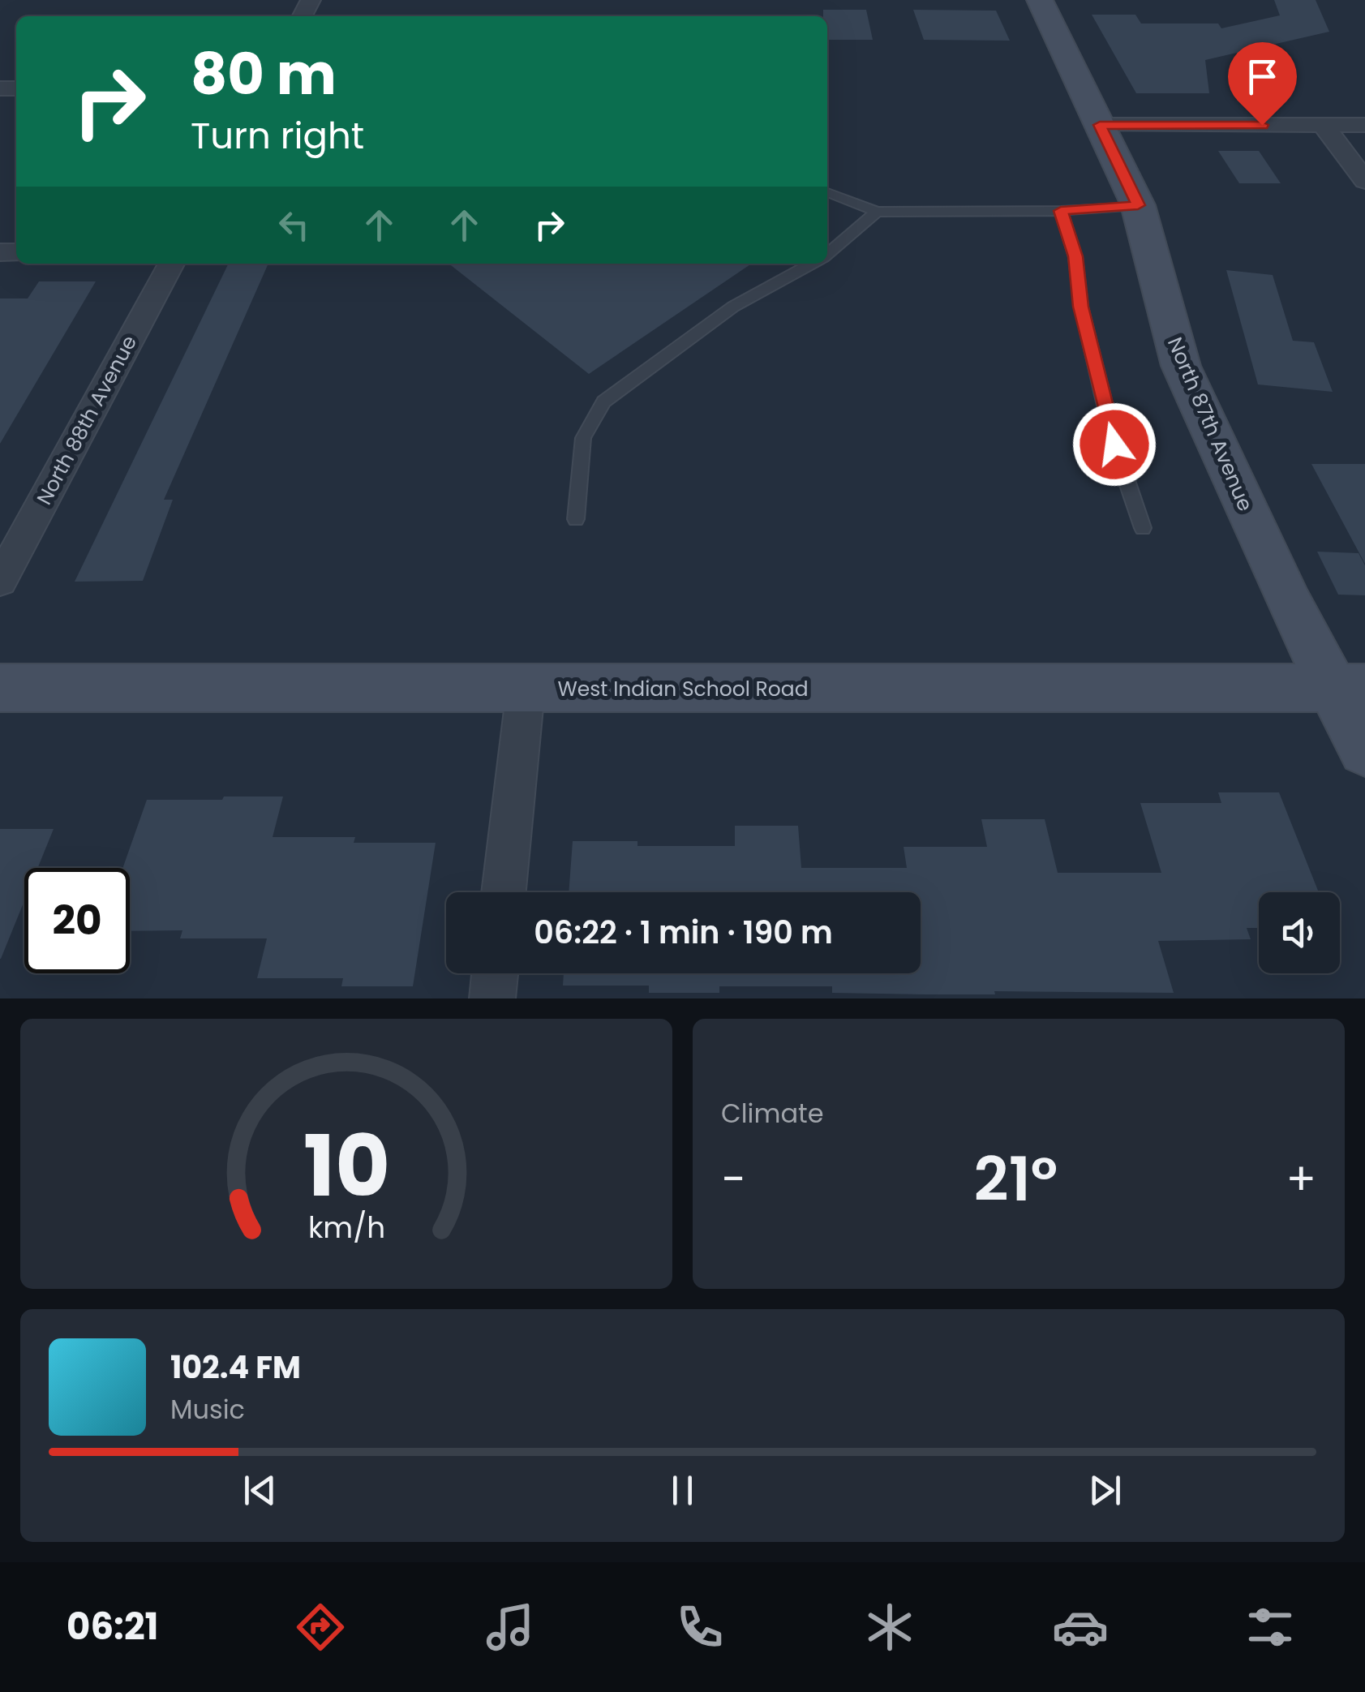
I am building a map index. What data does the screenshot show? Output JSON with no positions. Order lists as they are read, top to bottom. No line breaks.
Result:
{"streets":{"street":["North 88th Avenue","North 87th Avenue","West Indian School Road"]},"crossings":[["North 87th Avenue","West Indian School Road"]],"page":{"turn":["80 m","Turn right"],"limit":"20","trip":"06:22 · 1 min · 190 m","tile":"Climate","heat":["−","21°","+"],"song":["102.4 FM","Music"],"tabs":"06:21","gauge":["10","km/h"]}}
